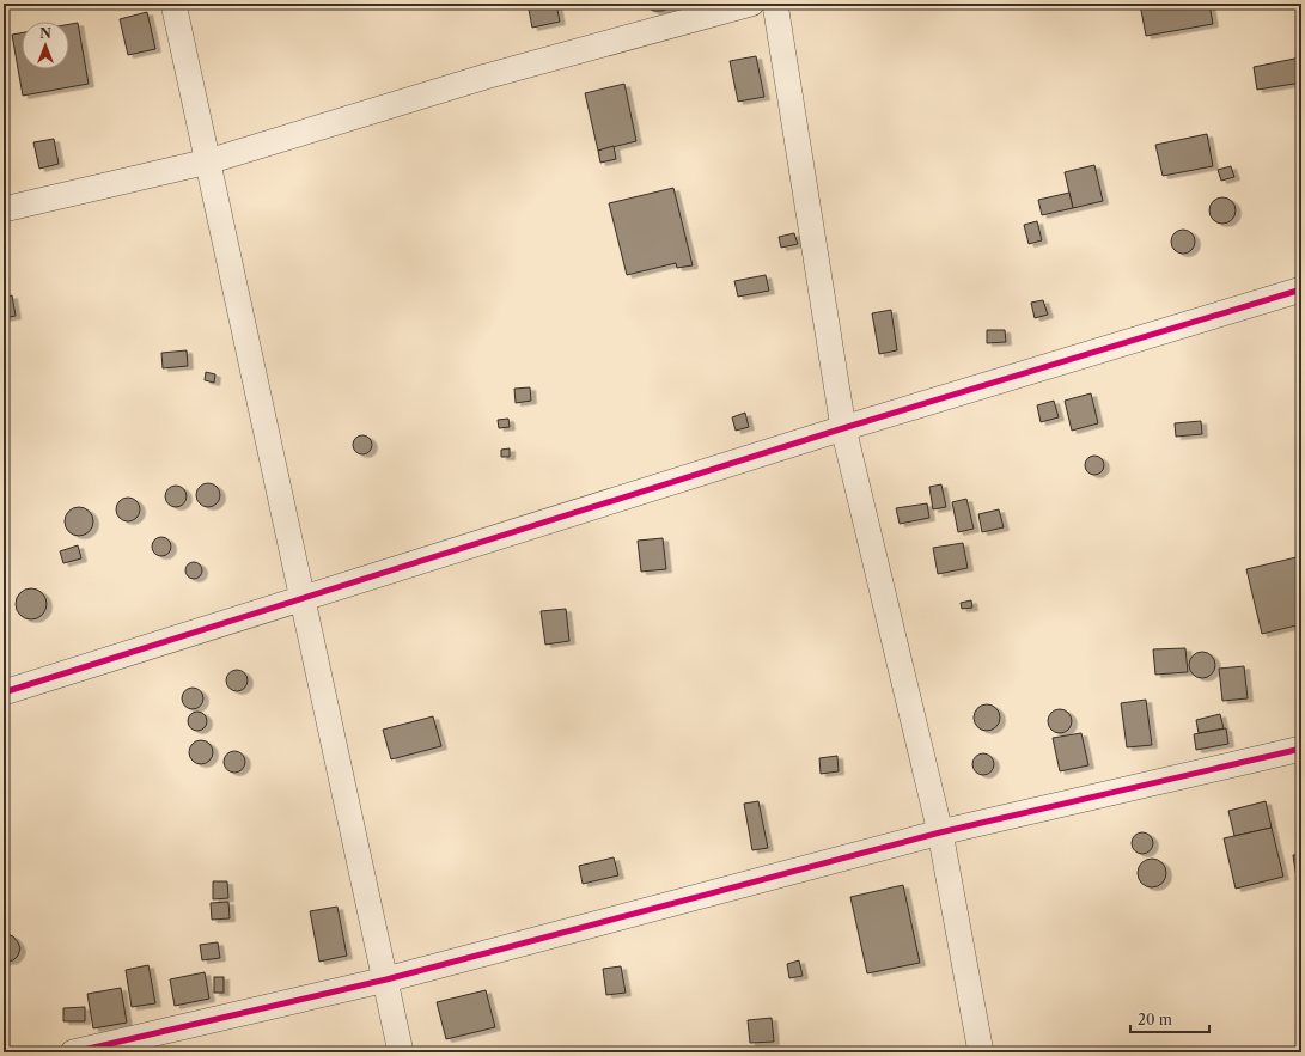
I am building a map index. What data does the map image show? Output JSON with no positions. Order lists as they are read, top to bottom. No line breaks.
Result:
{"scale_bar":"20 m","north":"top"}
